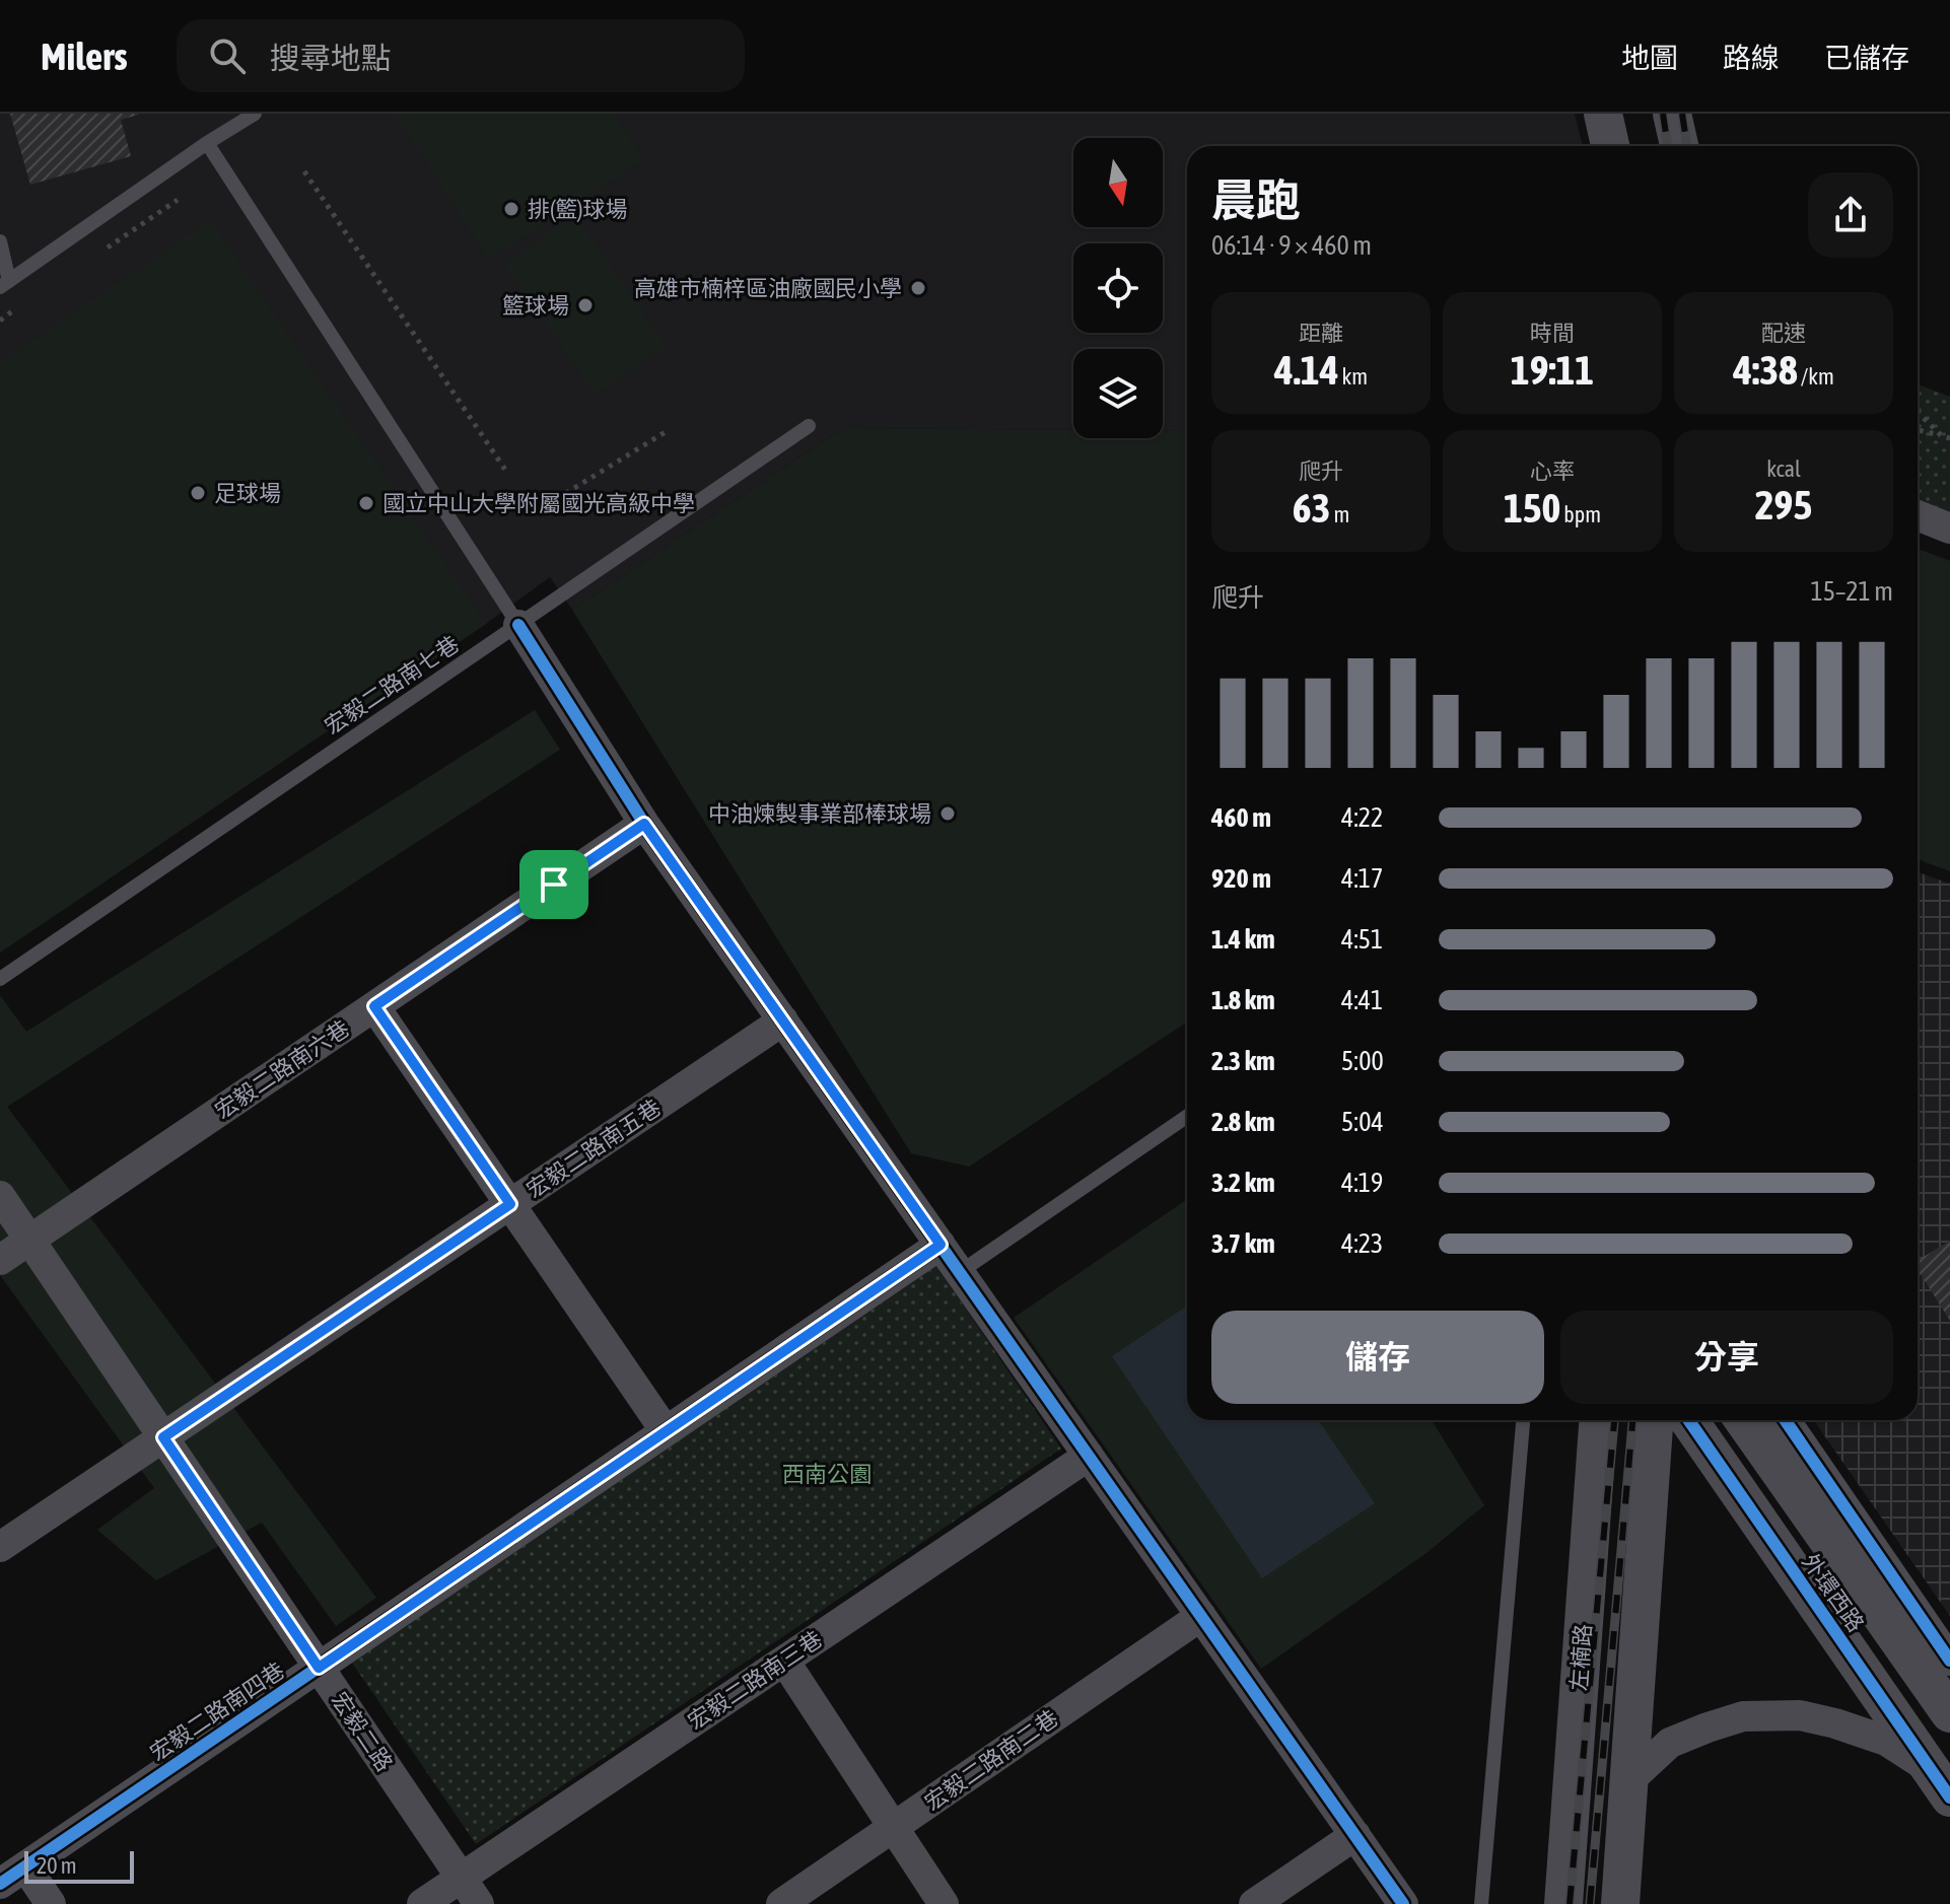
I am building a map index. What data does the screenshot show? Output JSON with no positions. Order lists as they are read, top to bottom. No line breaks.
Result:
{"streets":{"street":["宏毅二路南六巷","宏毅二路南五巷","外環西路","左楠路","宏毅二路南三巷","宏毅二路南四巷","宏毅二路","宏毅二路南二巷"],"lane":["宏毅二路南七巷"]},"crossings":[["宏毅二路南六巷","宏毅二路"],["宏毅二路南五巷","宏毅二路"],["宏毅二路南三巷","宏毅二路"],["宏毅二路南四巷","宏毅二路"]],"parks":["西南公園"],"places":["排(籃)球場","高雄市楠梓區油廠國民小學","籃球場","足球場","國立中山大學附屬國光高級中學","中油煉製事業部棒球場"],"scale_bar":"20 m","north":"bottom","page":{"header":"Milers","search":"搜尋地點","nav":["地圖","路線","已儲存"],"heading":["晨跑","06:14 · 9 × 460 m"],"stats":[["距離","4.14 km"],["時間","19:11"],["配速","4:38 /km"],["爬升","63 m"],["心率","150 bpm"],["kcal","295"]],"chart":["爬升","15–21 m"],"list":[{"name":"460 m","note":"4:22"},{"name":"920 m","note":"4:17"},{"name":"1.4 km","note":"4:51"},{"name":"1.8 km","note":"4:41"},{"name":"2.3 km","note":"5:00"},{"name":"2.8 km","note":"5:04"},{"name":"3.2 km","note":"4:19"},{"name":"3.7 km","note":"4:23"}],"buttons":["儲存","分享"],"scale":"20 m"}}
